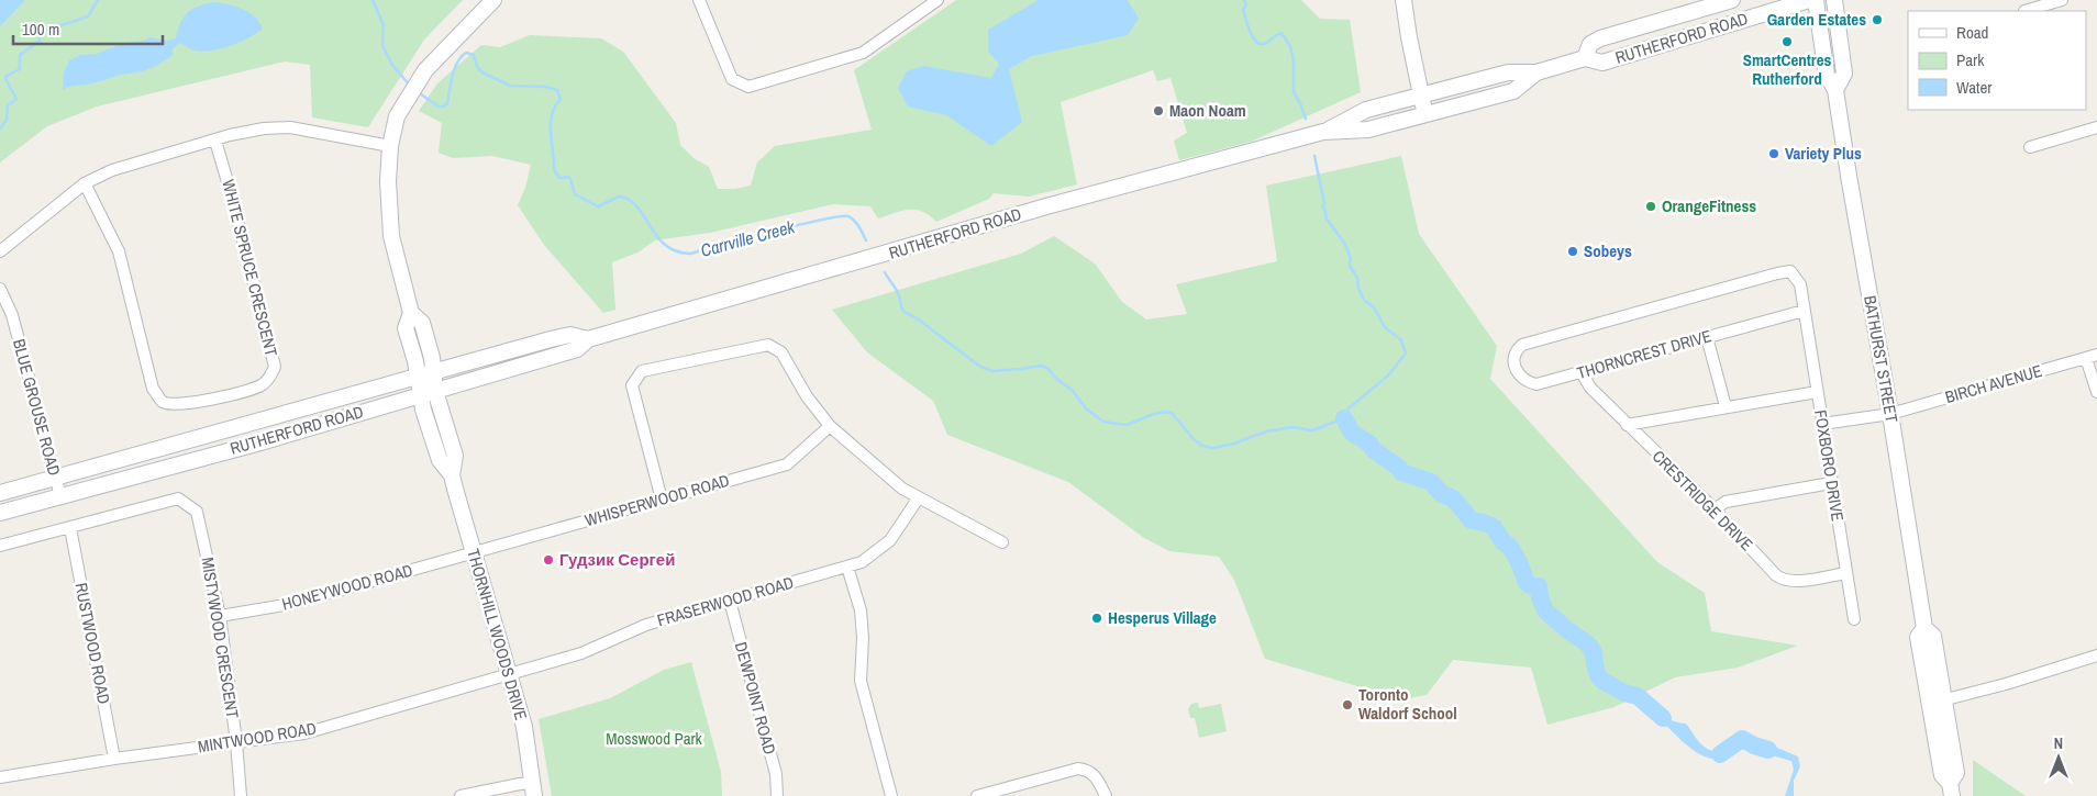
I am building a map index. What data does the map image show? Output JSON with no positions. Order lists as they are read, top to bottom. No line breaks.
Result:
{"streets":{"main road":["RUTHERFORD ROAD","BATHURST STREET","THORNHILL WOODS DRIVE"],"street":["WHITE SPRUCE CRESCENT","THORNCREST DRIVE","BIRCH AVENUE","BLUE GROUSE ROAD","FOXBORO DRIVE","WHISPERWOOD ROAD","CRESTRIDGE DRIVE","HONEYWOOD ROAD","FRASERWOOD ROAD","MISTYWOOD CRESCENT","RUSTWOOD ROAD","DEWPOINT ROAD","MINTWOOD ROAD"]},"crossings":[["RUTHERFORD ROAD","BLUE GROUSE ROAD"],["RUTHERFORD ROAD","THORNHILL WOODS DRIVE"],["THORNCREST DRIVE","FOXBORO DRIVE"],["THORNCREST DRIVE","CRESTRIDGE DRIVE"],["BATHURST STREET","BIRCH AVENUE"],["BIRCH AVENUE","FOXBORO DRIVE"],["FOXBORO DRIVE","CRESTRIDGE DRIVE"],["WHISPERWOOD ROAD","HONEYWOOD ROAD"],["WHISPERWOOD ROAD","THORNHILL WOODS DRIVE"],["HONEYWOOD ROAD","THORNHILL WOODS DRIVE"],["HONEYWOOD ROAD","MISTYWOOD CRESCENT"],["FRASERWOOD ROAD","THORNHILL WOODS DRIVE"],["FRASERWOOD ROAD","DEWPOINT ROAD"],["FRASERWOOD ROAD","MINTWOOD ROAD"],["THORNHILL WOODS DRIVE","MINTWOOD ROAD"],["MISTYWOOD CRESCENT","RUSTWOOD ROAD"],["MISTYWOOD CRESCENT","MINTWOOD ROAD"],["RUSTWOOD ROAD","MINTWOOD ROAD"]],"water":["Carrville Creek"],"parks":["Mosswood Park"],"places":["Garden Estates","SmartCentres Rutherford","Maon Noam","Variety Plus","OrangeFitness","Sobeys","Гудзик Сергей","Hesperus Village","Toronto Waldorf School"],"legend":["Road","Park","Water"],"scale_bar":"100 m","north":"top"}
